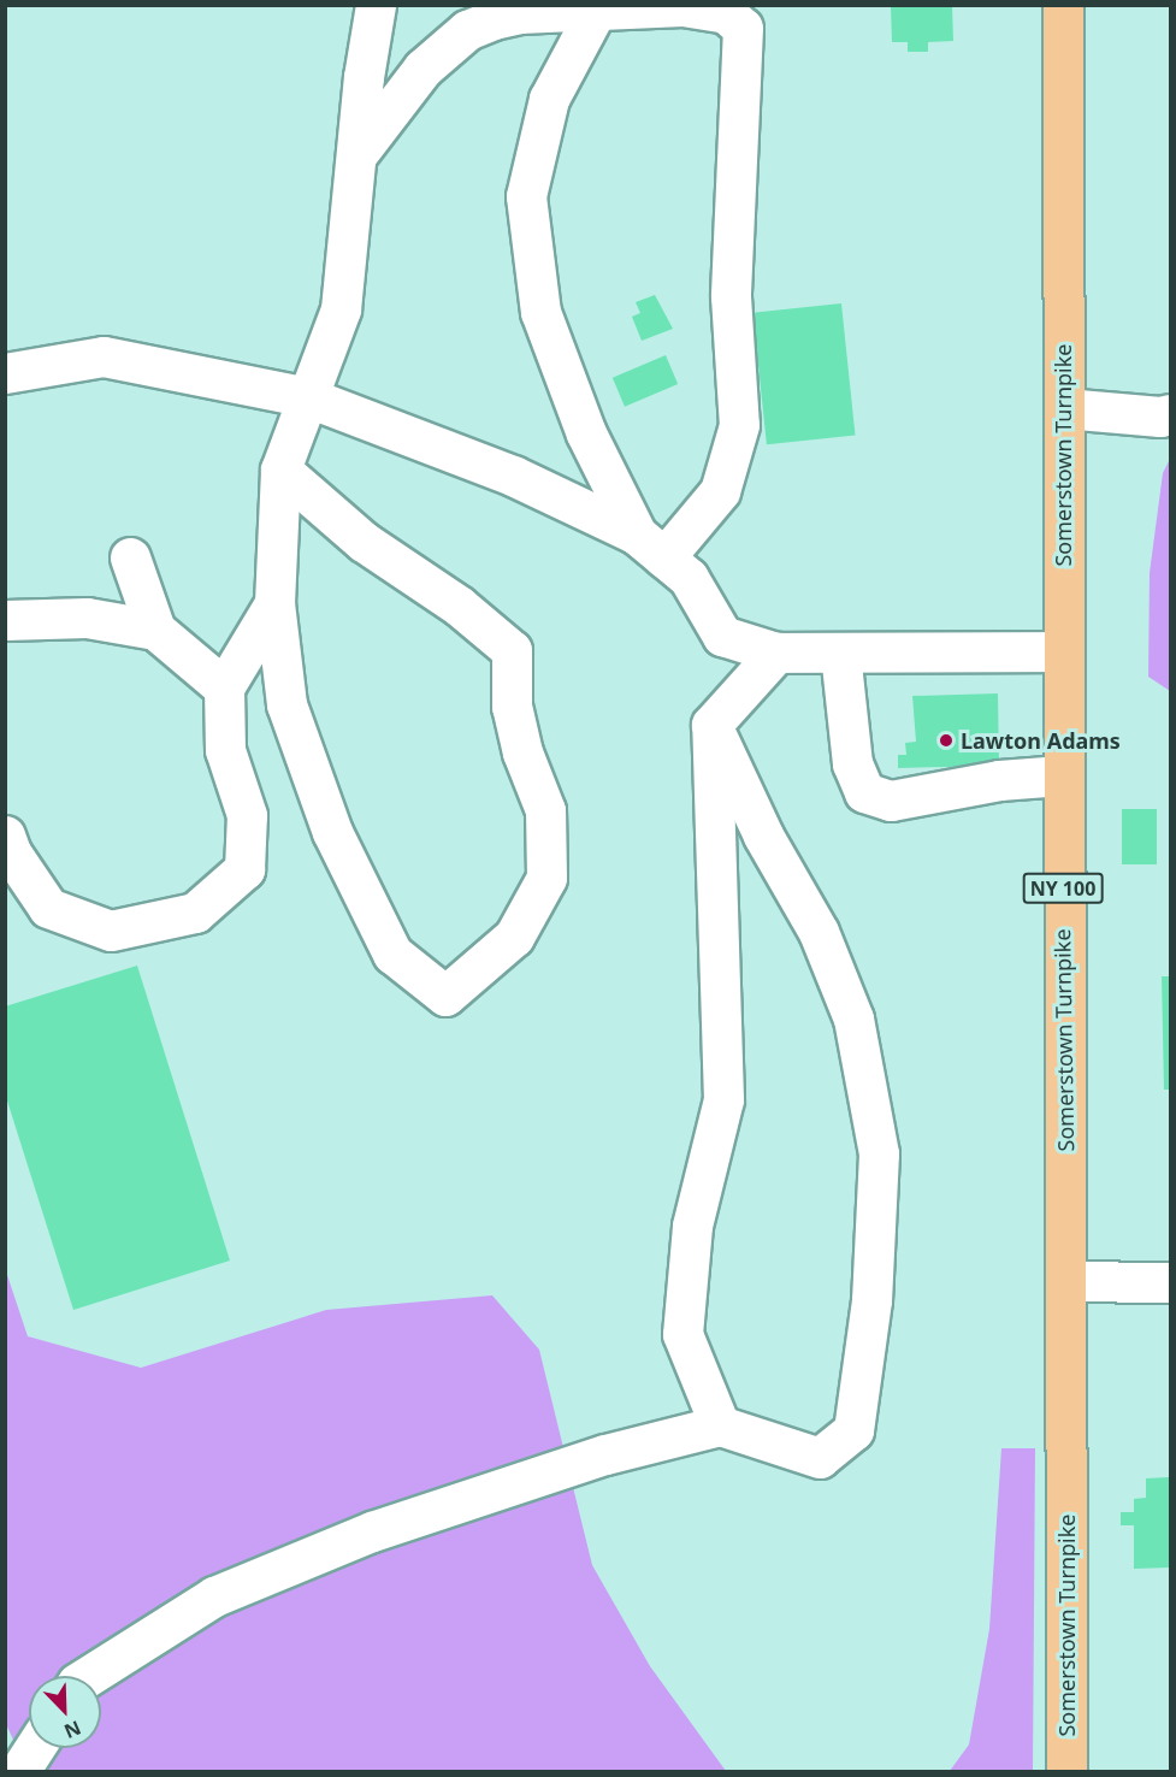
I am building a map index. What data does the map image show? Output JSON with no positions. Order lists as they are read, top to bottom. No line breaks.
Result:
{"streets":{"main road":["Somerstown Turnpike","NY 100"]},"places":["Lawton Adams"],"north":"bottom right"}
